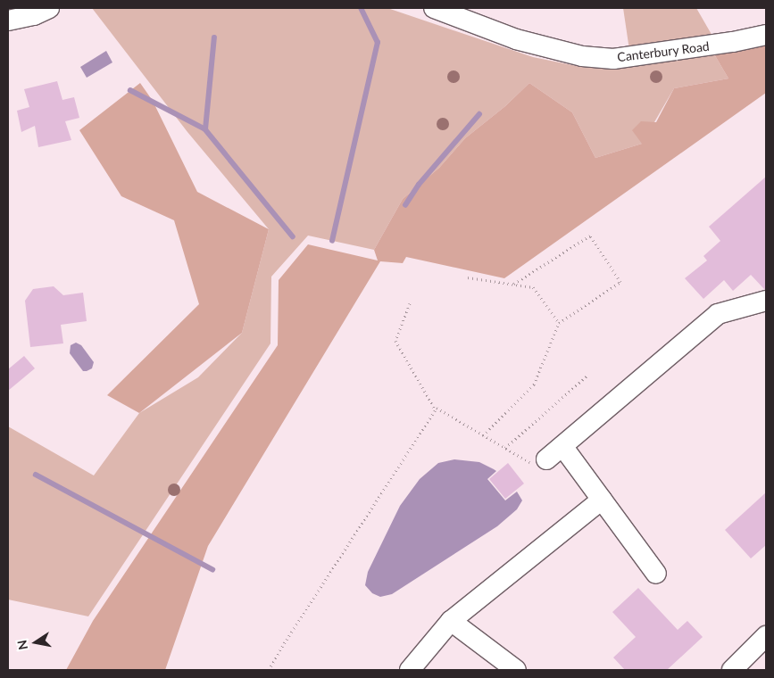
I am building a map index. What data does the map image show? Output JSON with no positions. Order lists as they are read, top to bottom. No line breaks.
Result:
{"streets":{"street":["Canterbury Road"]},"north":"left"}
